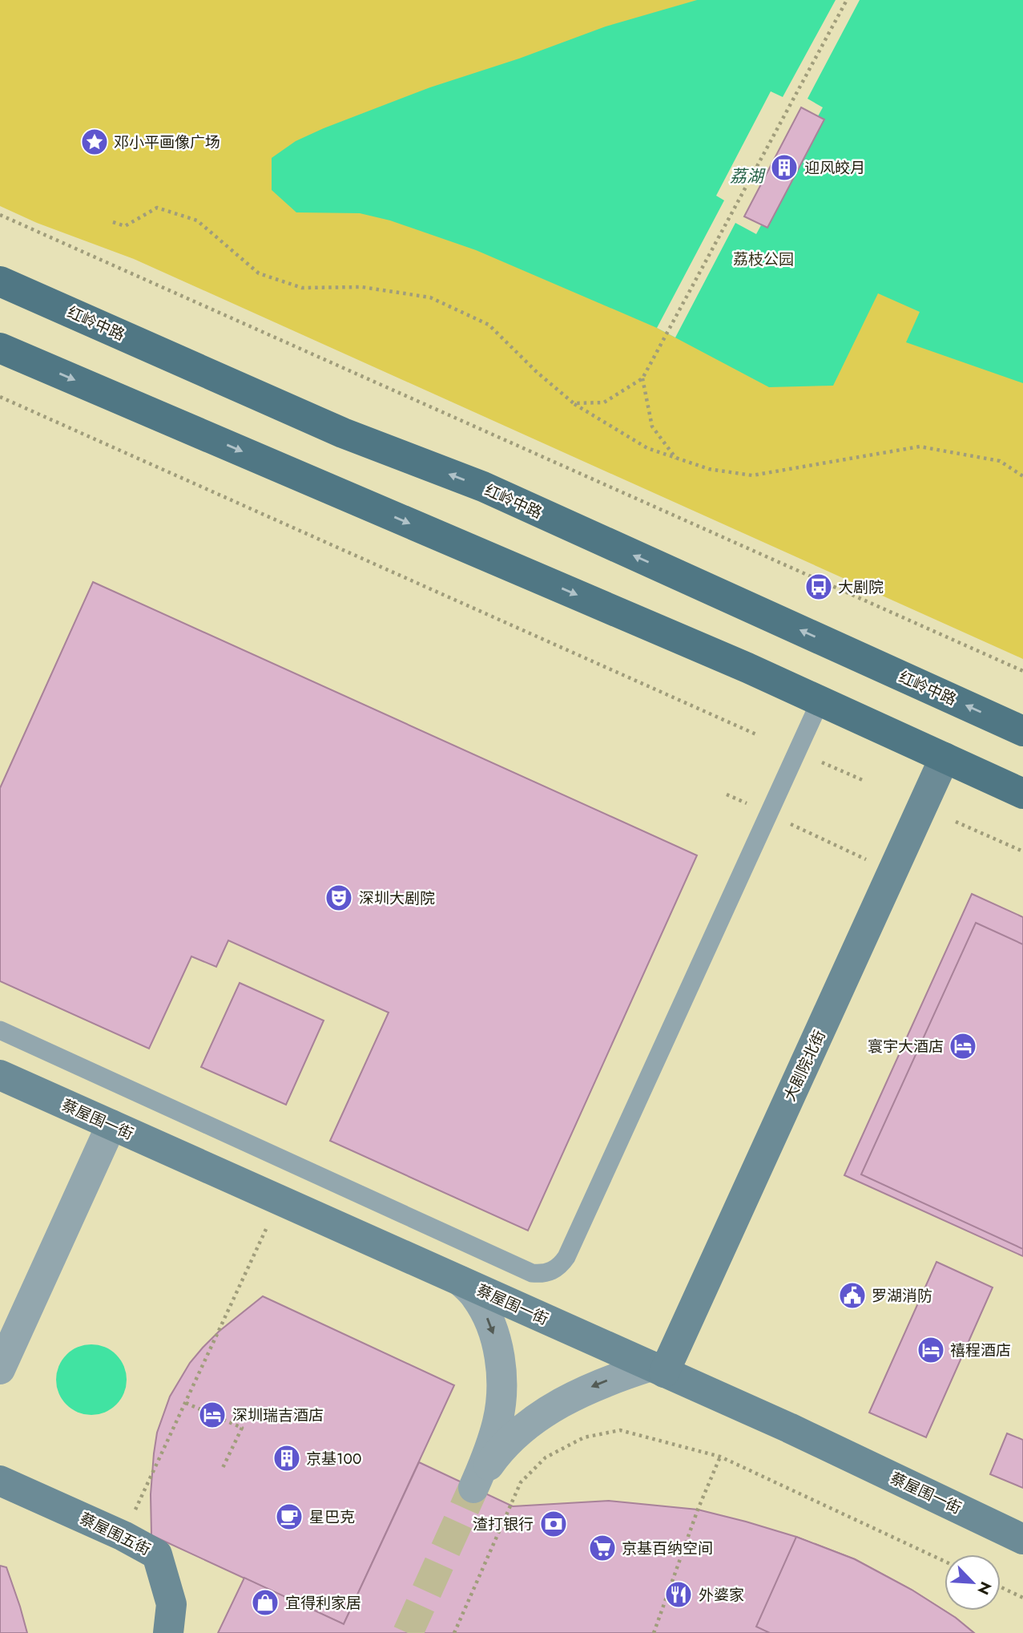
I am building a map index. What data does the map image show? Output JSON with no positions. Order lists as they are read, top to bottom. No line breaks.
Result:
{"streets":{"main road":["红岭中路"],"street":["大剧院北街","蔡屋围一街","蔡屋围五街"]},"crossings":[["大剧院北街","蔡屋围一街"]],"water":["荔湖"],"parks":["荔枝公园"],"places":{"place":["邓小平画像广场"],"building":["迎风皎月","京基100"],"bus stop":["大剧院"],"theatre":["深圳大剧院"],"hotel":["寰宇大酒店","禧程酒店","深圳瑞吉酒店"],"public building":["罗湖消防"],"cafe":["星巴克"],"bank":["渣打银行"],"supermarket":["京基百纳空间"],"restaurant":["外婆家"],"shop":["宜得利家居"]},"north":"bottom right"}
